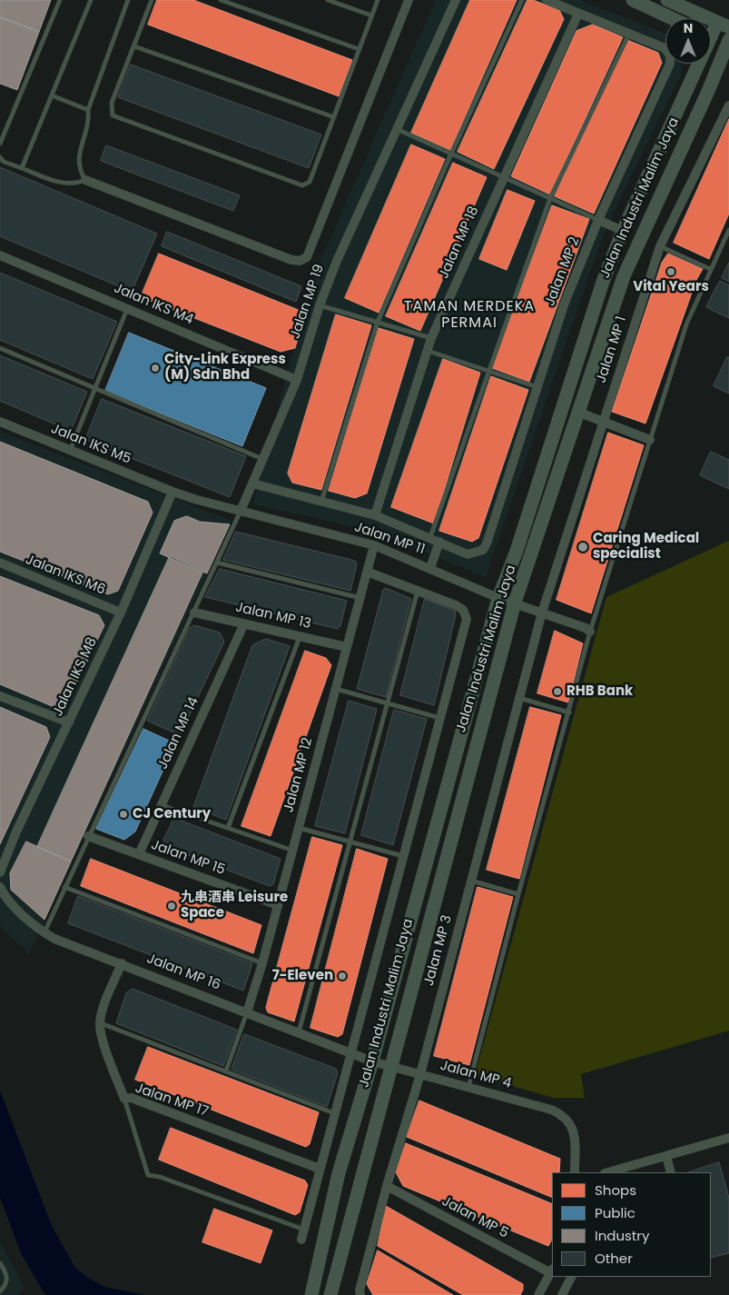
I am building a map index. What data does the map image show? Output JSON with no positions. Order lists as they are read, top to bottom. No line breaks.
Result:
{"streets":{"main road":["Jalan Industri Malim Jaya"],"street":["Jalan MP 18","Jalan MP 2","Jalan MP 19","Jalan IKS M4","Jalan MP 1","Jalan IKS M5","Jalan MP 11","Jalan IKS M6","Jalan MP 13","Jalan IKS M8","Jalan MP 14","Jalan MP 12","Jalan MP 15","Jalan MP 3","Jalan MP 16","Jalan MP 4","Jalan MP 17","Jalan MP 5"]},"crossings":[["Jalan Industri Malim Jaya","Jalan MP 11"],["Jalan Industri Malim Jaya","Jalan MP 16"],["Jalan Industri Malim Jaya","Jalan MP 4"],["Jalan MP 19","Jalan IKS M4"],["Jalan MP 19","Jalan MP 11"],["Jalan MP 1","Jalan MP 11"],["Jalan MP 1","Jalan MP 3"],["Jalan IKS M5","Jalan MP 11"],["Jalan IKS M5","Jalan IKS M8"],["Jalan MP 11","Jalan IKS M8"],["Jalan MP 11","Jalan MP 12"],["Jalan MP 11","Jalan MP 3"],["Jalan IKS M6","Jalan IKS M8"],["Jalan MP 13","Jalan MP 14"],["Jalan MP 13","Jalan MP 12"],["Jalan MP 14","Jalan MP 15"],["Jalan MP 12","Jalan MP 15"],["Jalan MP 12","Jalan MP 16"],["Jalan MP 3","Jalan MP 4"],["Jalan MP 3","Jalan MP 5"],["Jalan MP 16","Jalan MP 4"],["Jalan MP 16","Jalan MP 17"]],"districts":["TAMAN MERDEKA PERMAI"],"places":["Vital Years","City-Link Express (M) Sdn Bhd","Caring Medical specialist","RHB Bank","CJ Century","九串酒串 Leisure Space","7-Eleven"],"legend":["Shops","Public","Industry","Other"],"north":"top"}
